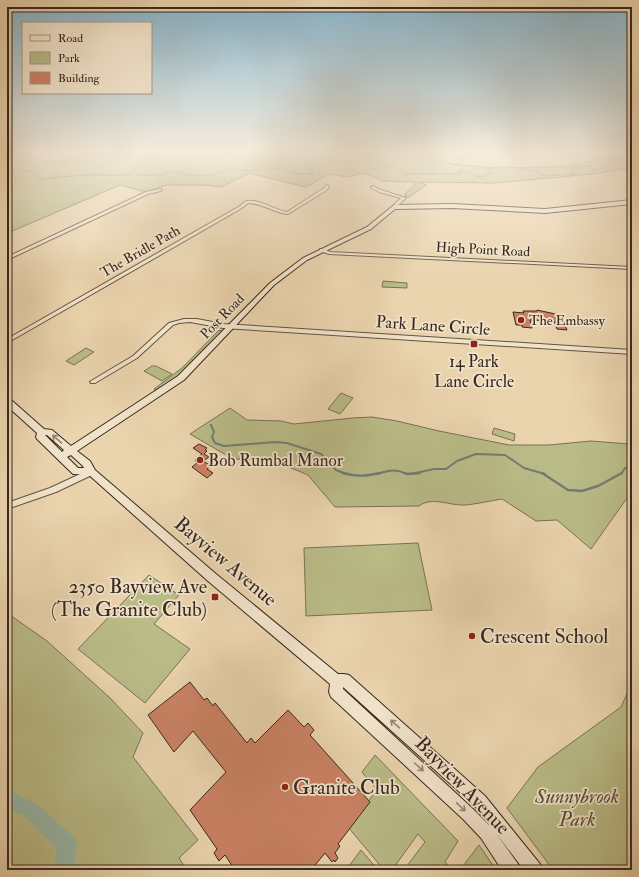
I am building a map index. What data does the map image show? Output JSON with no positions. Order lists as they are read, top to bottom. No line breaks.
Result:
{"streets":{"street":["High Point Road","The Bridle Path","Post Road","Park Lane Circle","Bayview Avenue"]},"crossings":[["High Point Road","Post Road"],["Post Road","Park Lane Circle"],["Post Road","Bayview Avenue"]],"parks":["Sunnybrook Park"],"places":{"other":["The Embassy","Bob Rumbal Manor","Crescent School","Granite Club"],"transit":["14 Park Lane Circle","2350 Bayview Ave (The Granite Club)"]},"legend":["Road","Park","Building"]}
